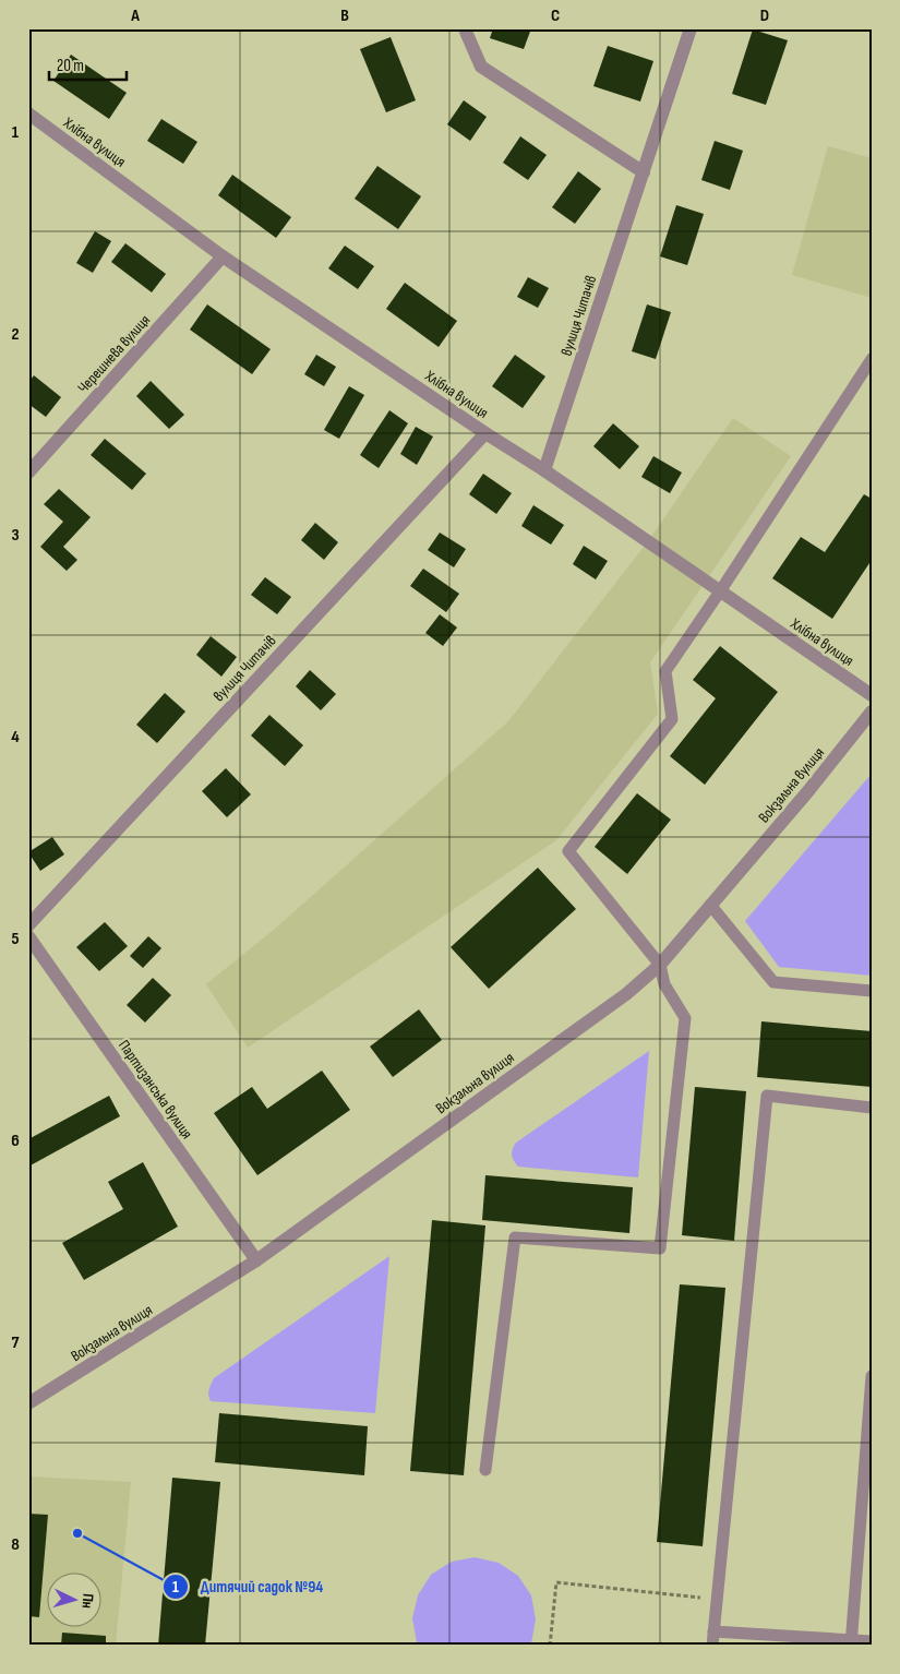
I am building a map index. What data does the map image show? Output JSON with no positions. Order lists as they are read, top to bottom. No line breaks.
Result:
{"streets":{"street":["Хлібна вулиця","вулиця Читачів","Черешнева вулиця","Вокзальна вулиця","Партизанська вулиця"]},"crossings":[["Хлібна вулиця","вулиця Читачів"],["Хлібна вулиця","Черешнева вулиця"],["Вокзальна вулиця","Партизанська вулиця"]],"places":["Дитячий садок №94"],"scale_bar":"20 m","north":"right","grid":{"columns":["A","B","C","D"],"rows":["1","2","3","4","5","6","7","8"]}}
